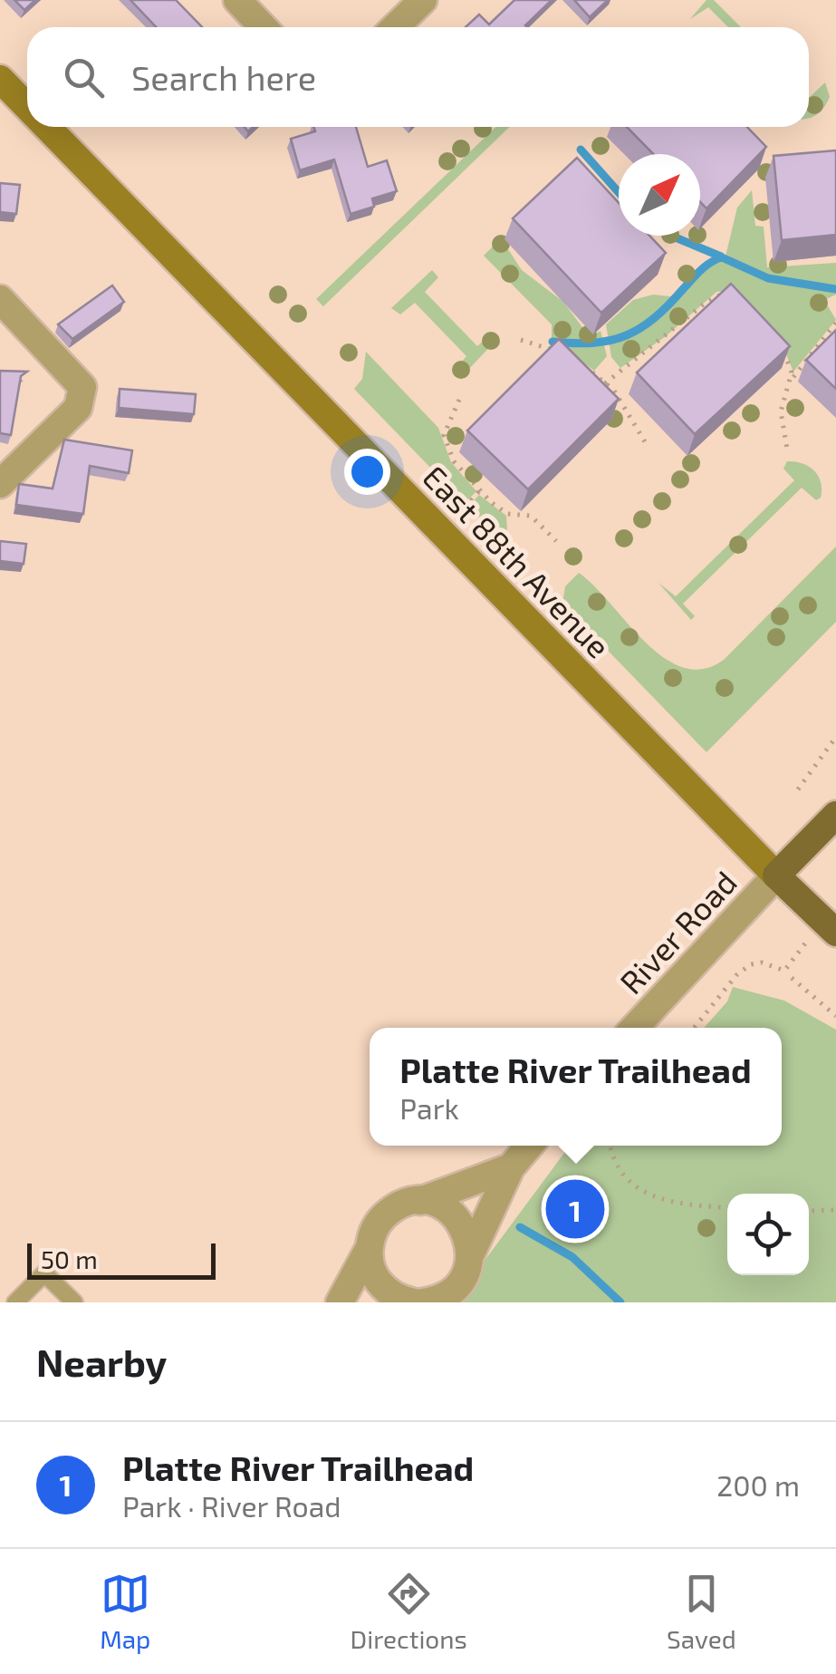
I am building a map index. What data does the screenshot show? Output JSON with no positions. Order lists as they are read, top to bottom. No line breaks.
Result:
{"streets":{"main road":["East 88th Avenue"],"street":["River Road"]},"crossings":[["East 88th Avenue","River Road"]],"scale_bar":"50 m","north":"top right","page":{"search":"Search here","popup":["Platte River Trailhead","Park"],"pins":"1","scale":"50 m","heading":"Nearby","list":[{"mark":"1","name":"Platte River Trailhead","note":"Park · River Road","value":"200 m"}],"nav":["Map","Directions","Saved"]}}
